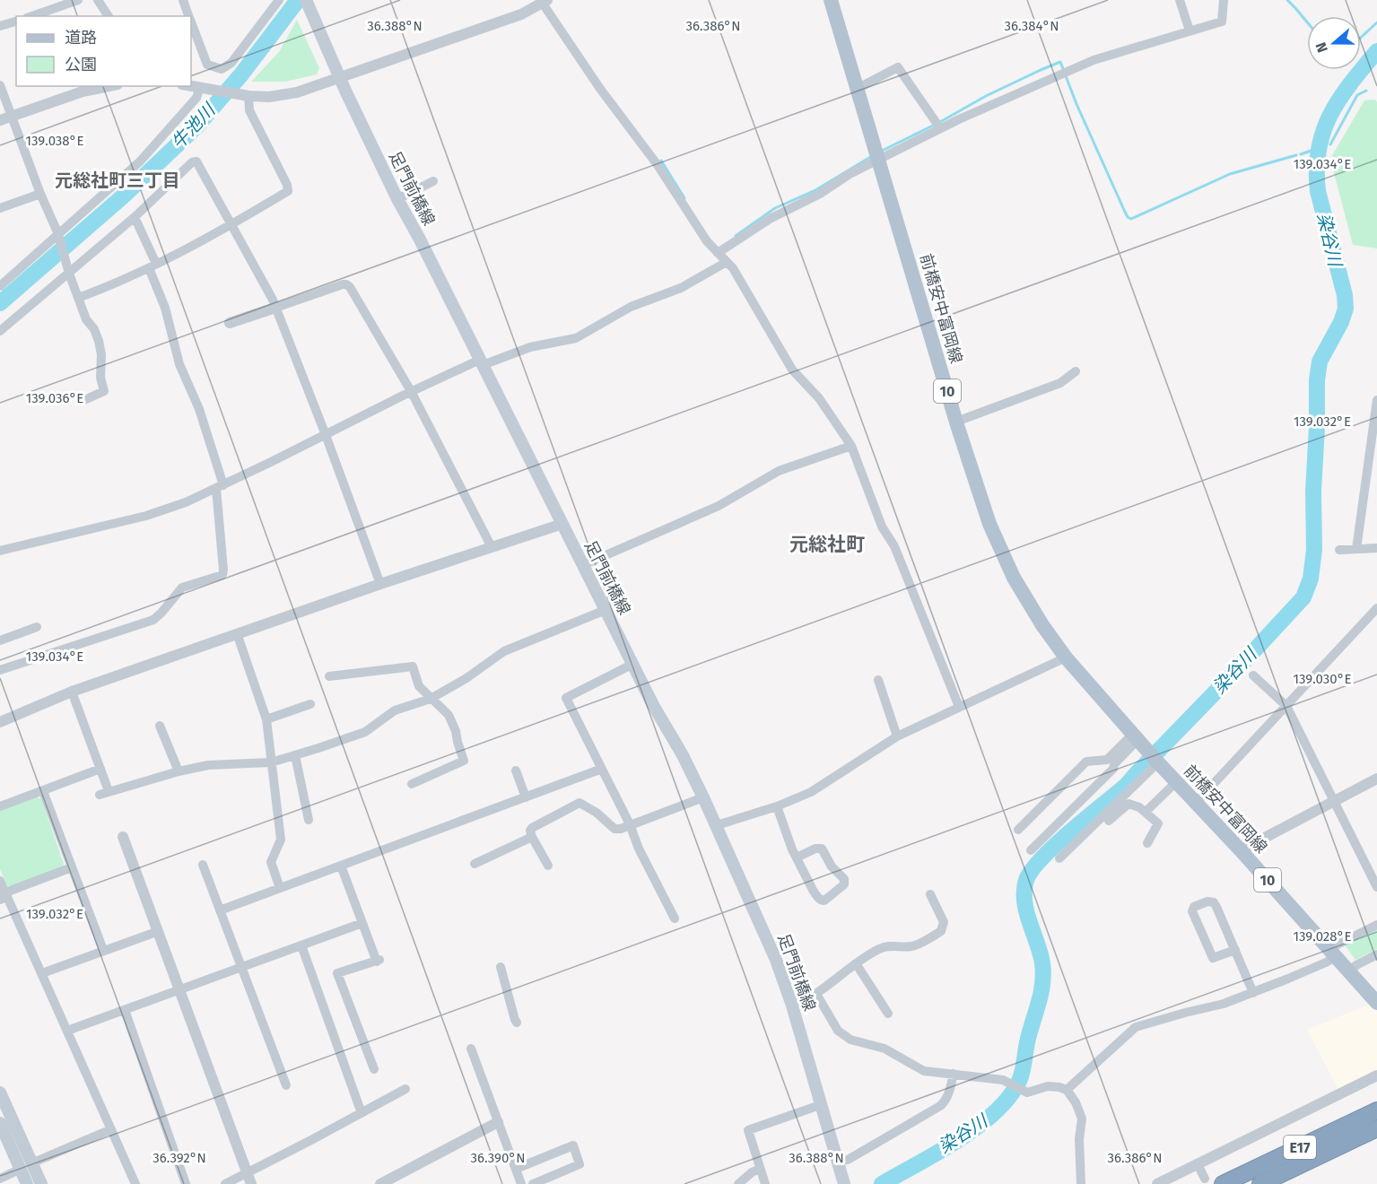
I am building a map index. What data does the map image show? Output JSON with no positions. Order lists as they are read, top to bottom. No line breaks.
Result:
{"streets":{"highway":["E17"],"main road":["足門前橋線","前橋安中富岡線","10"]},"crossings":[["前橋安中富岡線","10"]],"districts":["元総社町三丁目","元総社町"],"water":["牛池川","染谷川"],"legend":["道路","公園"],"north":"left","coordinates":["36.388°N","36.386°N","36.384°N","139.038°E","139.034°E","139.036°E","139.032°E","139.030°E","139.028°E","36.392°N","36.390°N"]}
